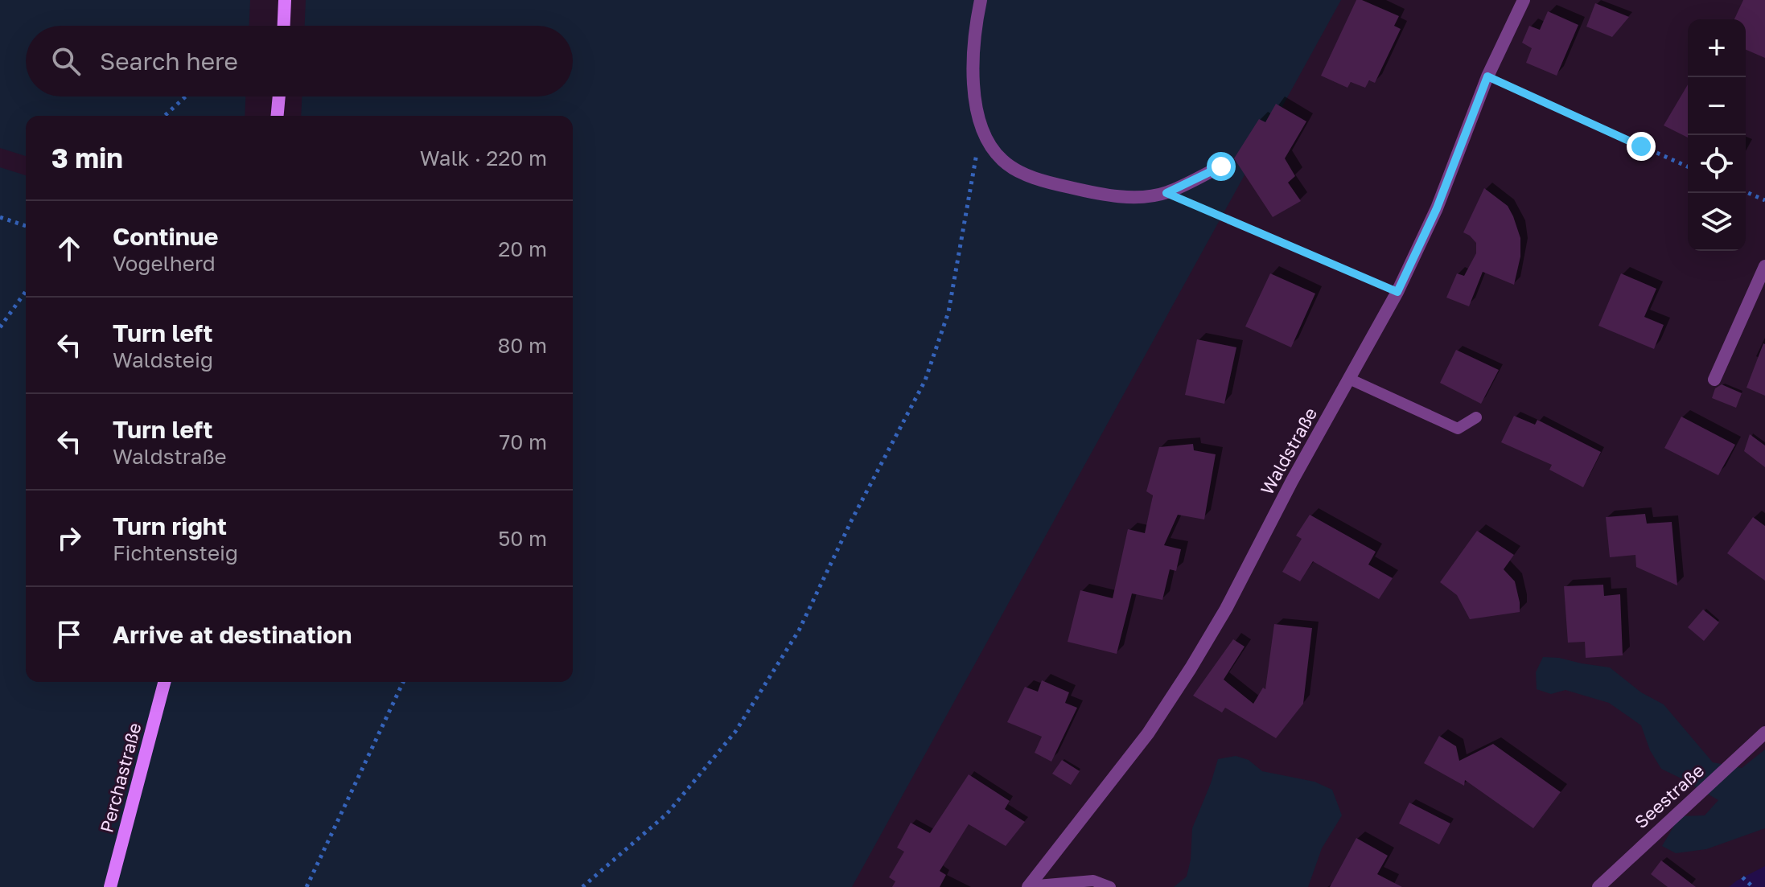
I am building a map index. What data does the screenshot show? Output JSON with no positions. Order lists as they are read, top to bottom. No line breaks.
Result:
{"streets":{"main road":["Perchastraße"],"street":["Waldstraße","Seestraße"]},"page":{"map_buttons":["+","−"],"search":"Search here","heading":["3 min","Walk · 220 m"],"list":[["Continue","Vogelherd","20 m"],["Turn left","Waldsteig","80 m"],["Turn left","Waldstraße","70 m"],["Turn right","Fichtensteig","50 m"],"Arrive at destination"]}}
